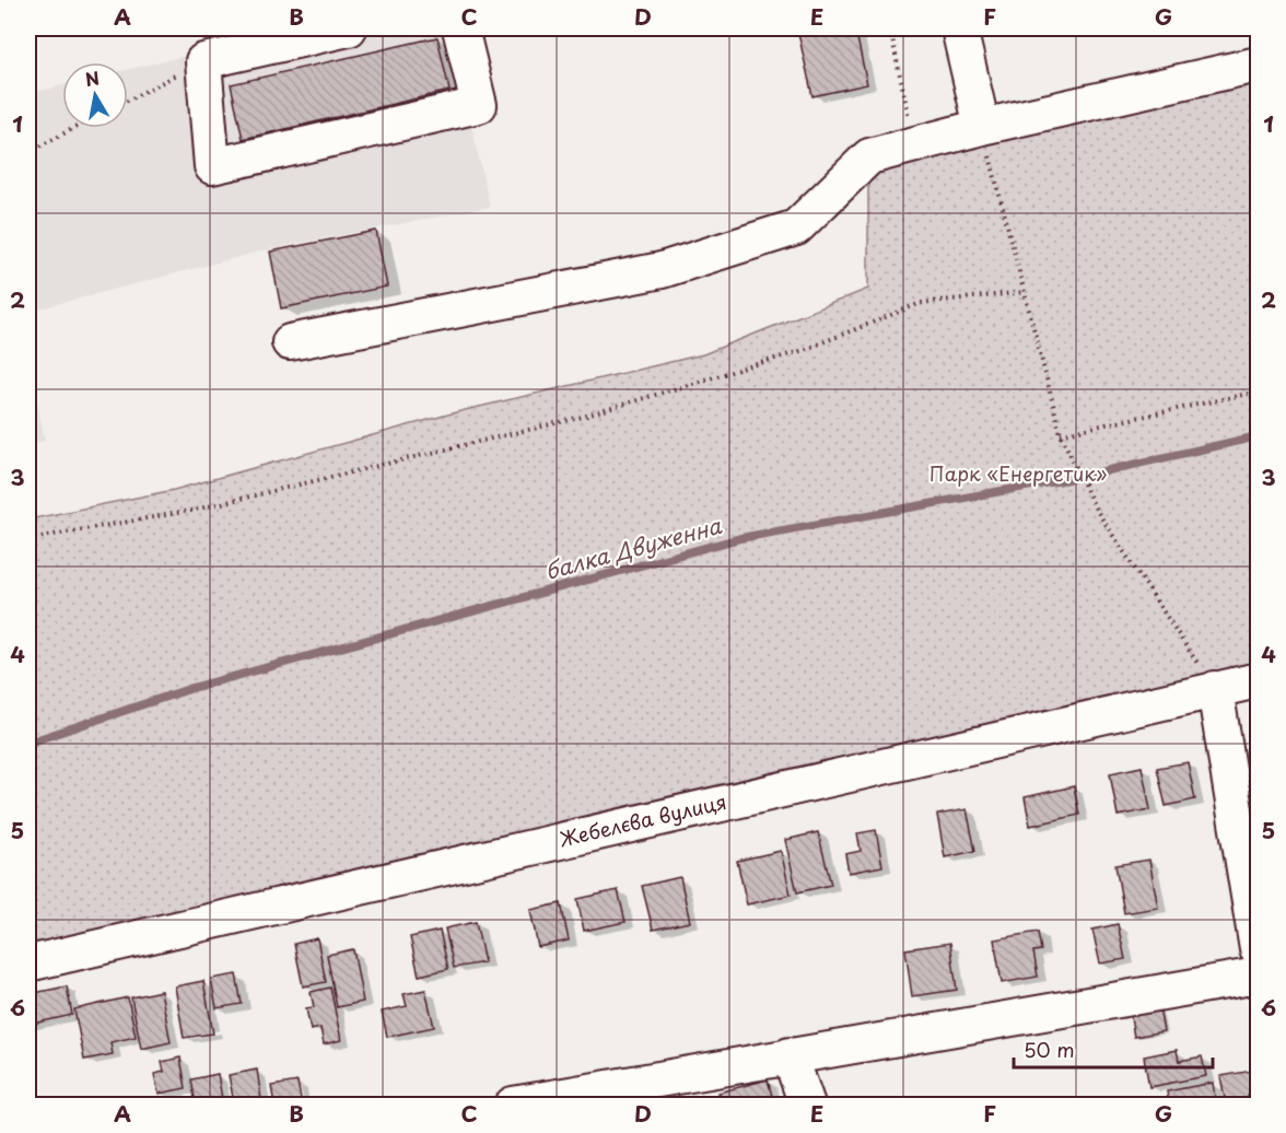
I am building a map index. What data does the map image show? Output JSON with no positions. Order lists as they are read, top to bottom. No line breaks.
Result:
{"streets":{"street":["Жебелєва вулиця"]},"water":["балка Двуженна"],"parks":["Парк «Енергетик»"],"scale_bar":"50 m","north":"top","grid":{"columns":["A","B","C","D","E","F","G"],"rows":["1","2","3","4","5","6"]}}
